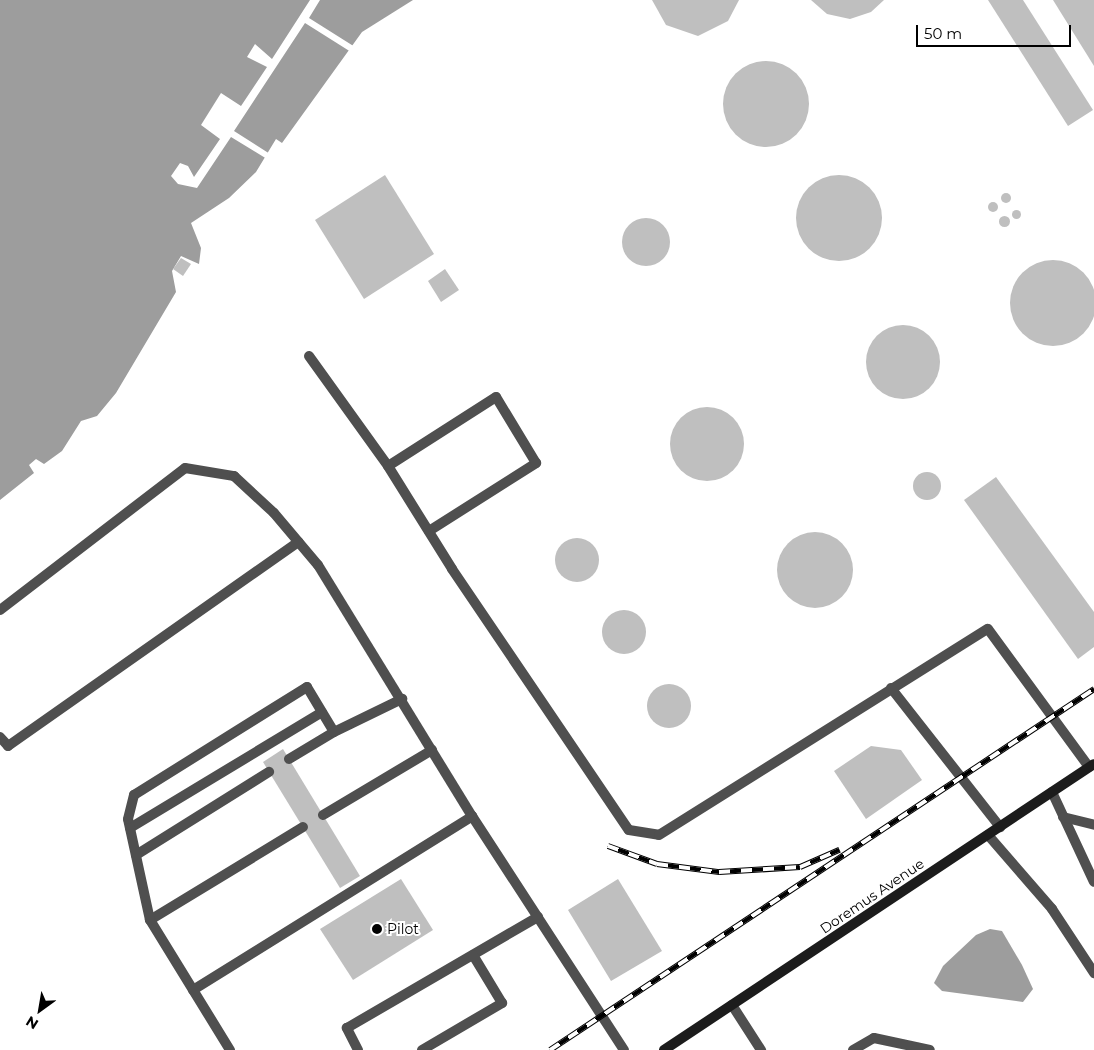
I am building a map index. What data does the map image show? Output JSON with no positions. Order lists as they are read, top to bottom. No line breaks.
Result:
{"streets":{"main road":["Doremus Avenue"]},"places":["Pilot"],"scale_bar":"50 m","north":"bottom left"}
